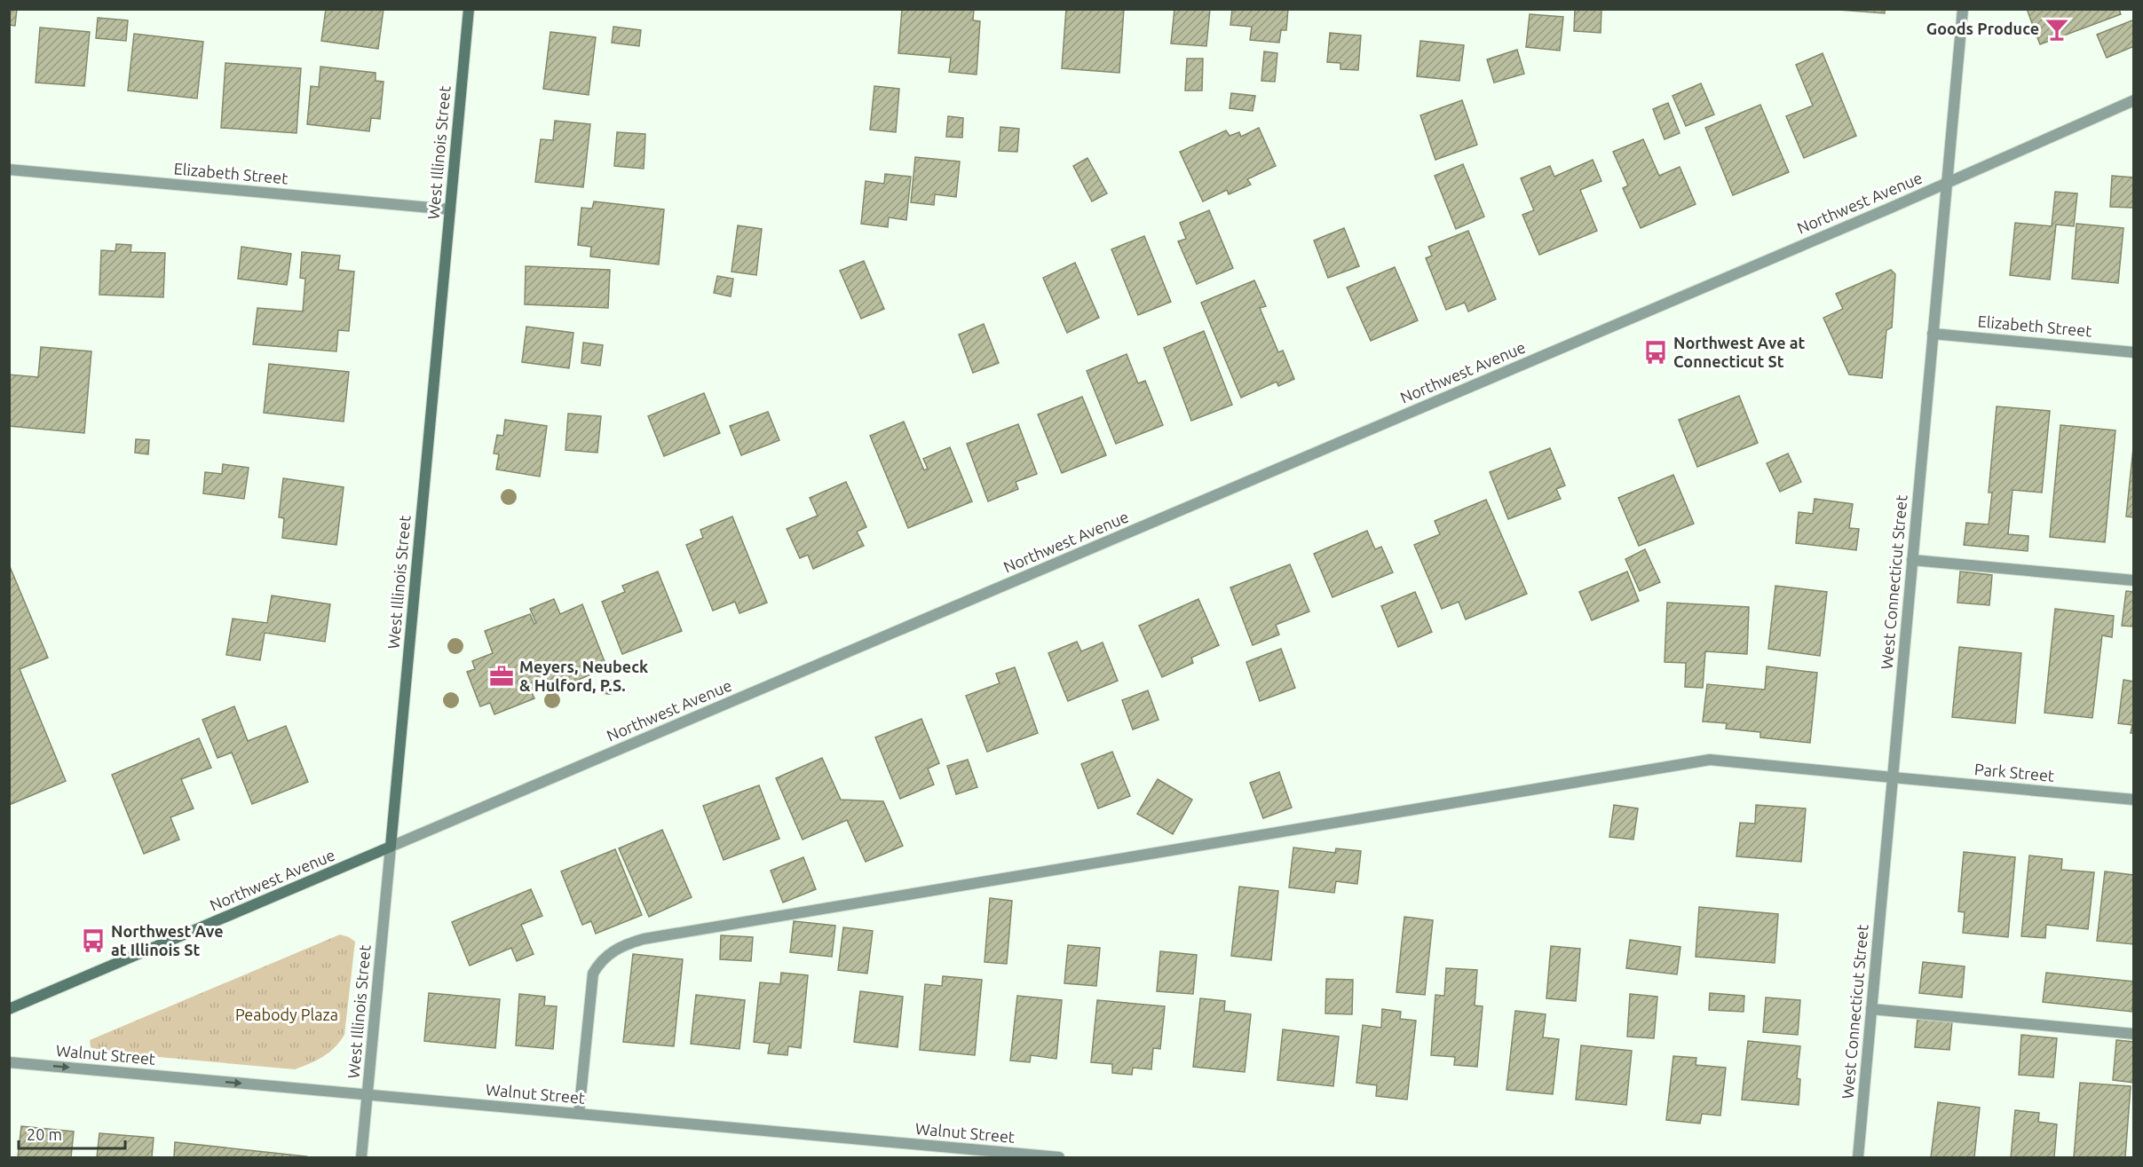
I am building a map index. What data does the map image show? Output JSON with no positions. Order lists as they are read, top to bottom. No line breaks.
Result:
{"streets":{"main road":["West Illinois Street","Northwest Avenue"],"street":["Elizabeth Street","West Connecticut Street","Park Street","Walnut Street"]},"crossings":[["West Illinois Street","Elizabeth Street"],["West Illinois Street","Northwest Avenue"],["West Illinois Street","Walnut Street"],["Elizabeth Street","West Connecticut Street"],["Northwest Avenue","West Connecticut Street"],["West Connecticut Street","Park Street"],["Park Street","Walnut Street"]],"parks":["Peabody Plaza"],"places":{"bar":["Goods Produce"],"bus stop":["Northwest Ave at Connecticut St","Northwest Ave at Illinois St"],"office":["Meyers, Neubeck & Hulford, P.S."]},"scale_bar":"20 m"}
